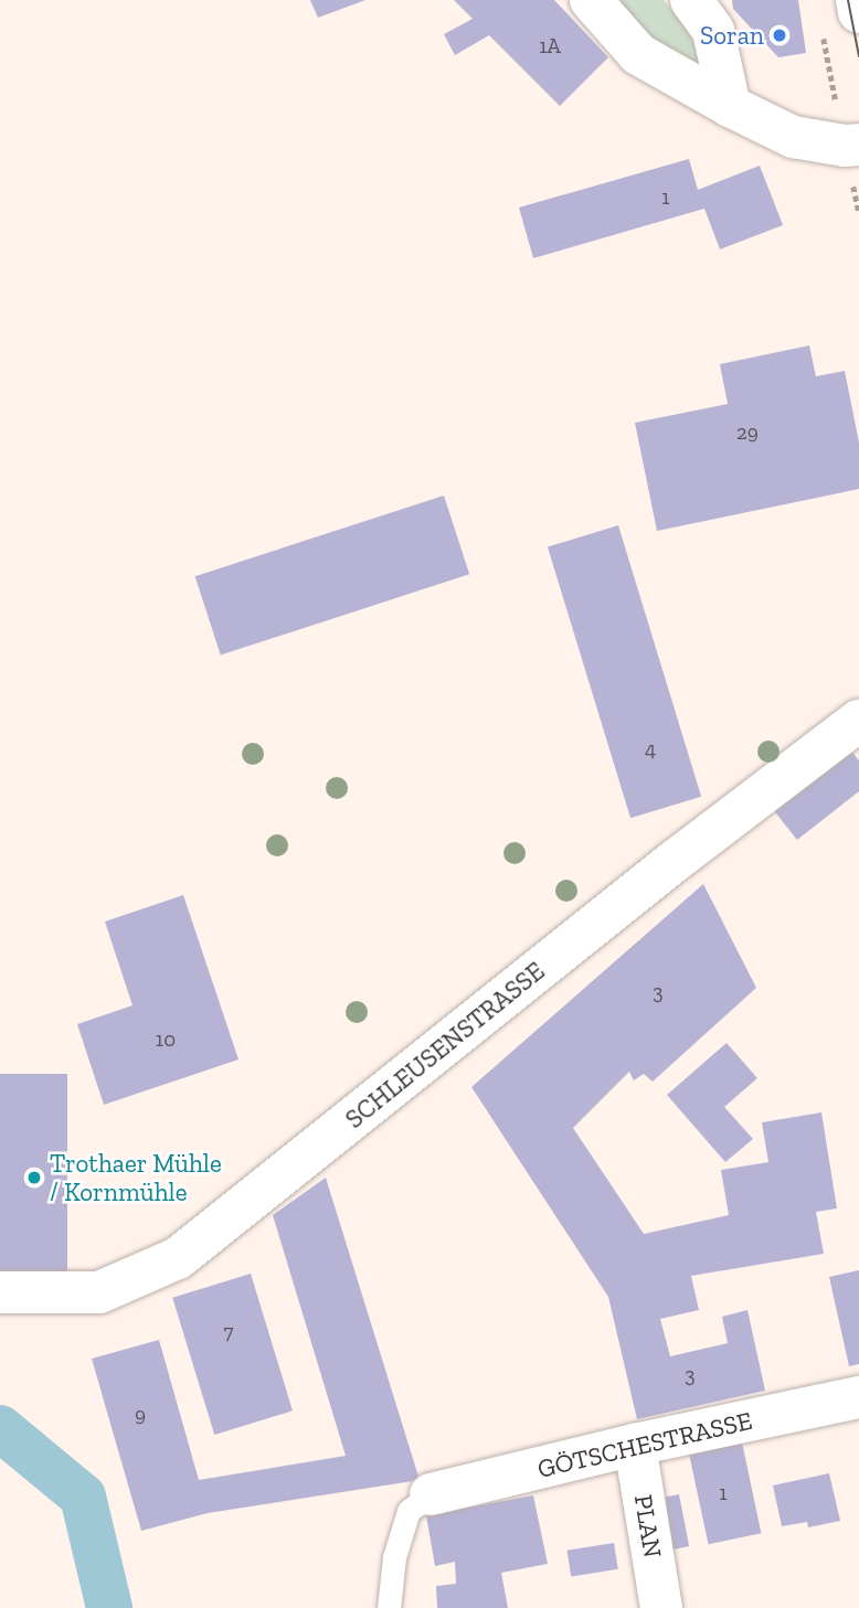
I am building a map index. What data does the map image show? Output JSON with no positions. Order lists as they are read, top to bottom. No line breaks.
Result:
{"streets":{"street":["SCHLEUSENSTRASSE","GÖTSCHESTRASSE","PLAN"]},"crossings":[["GÖTSCHESTRASSE","PLAN"]],"places":["Soran","Trothaer Mühle / Kornmühle"],"house_numbers":["1A","1","29","4","3","10","7","3","9","1"]}
